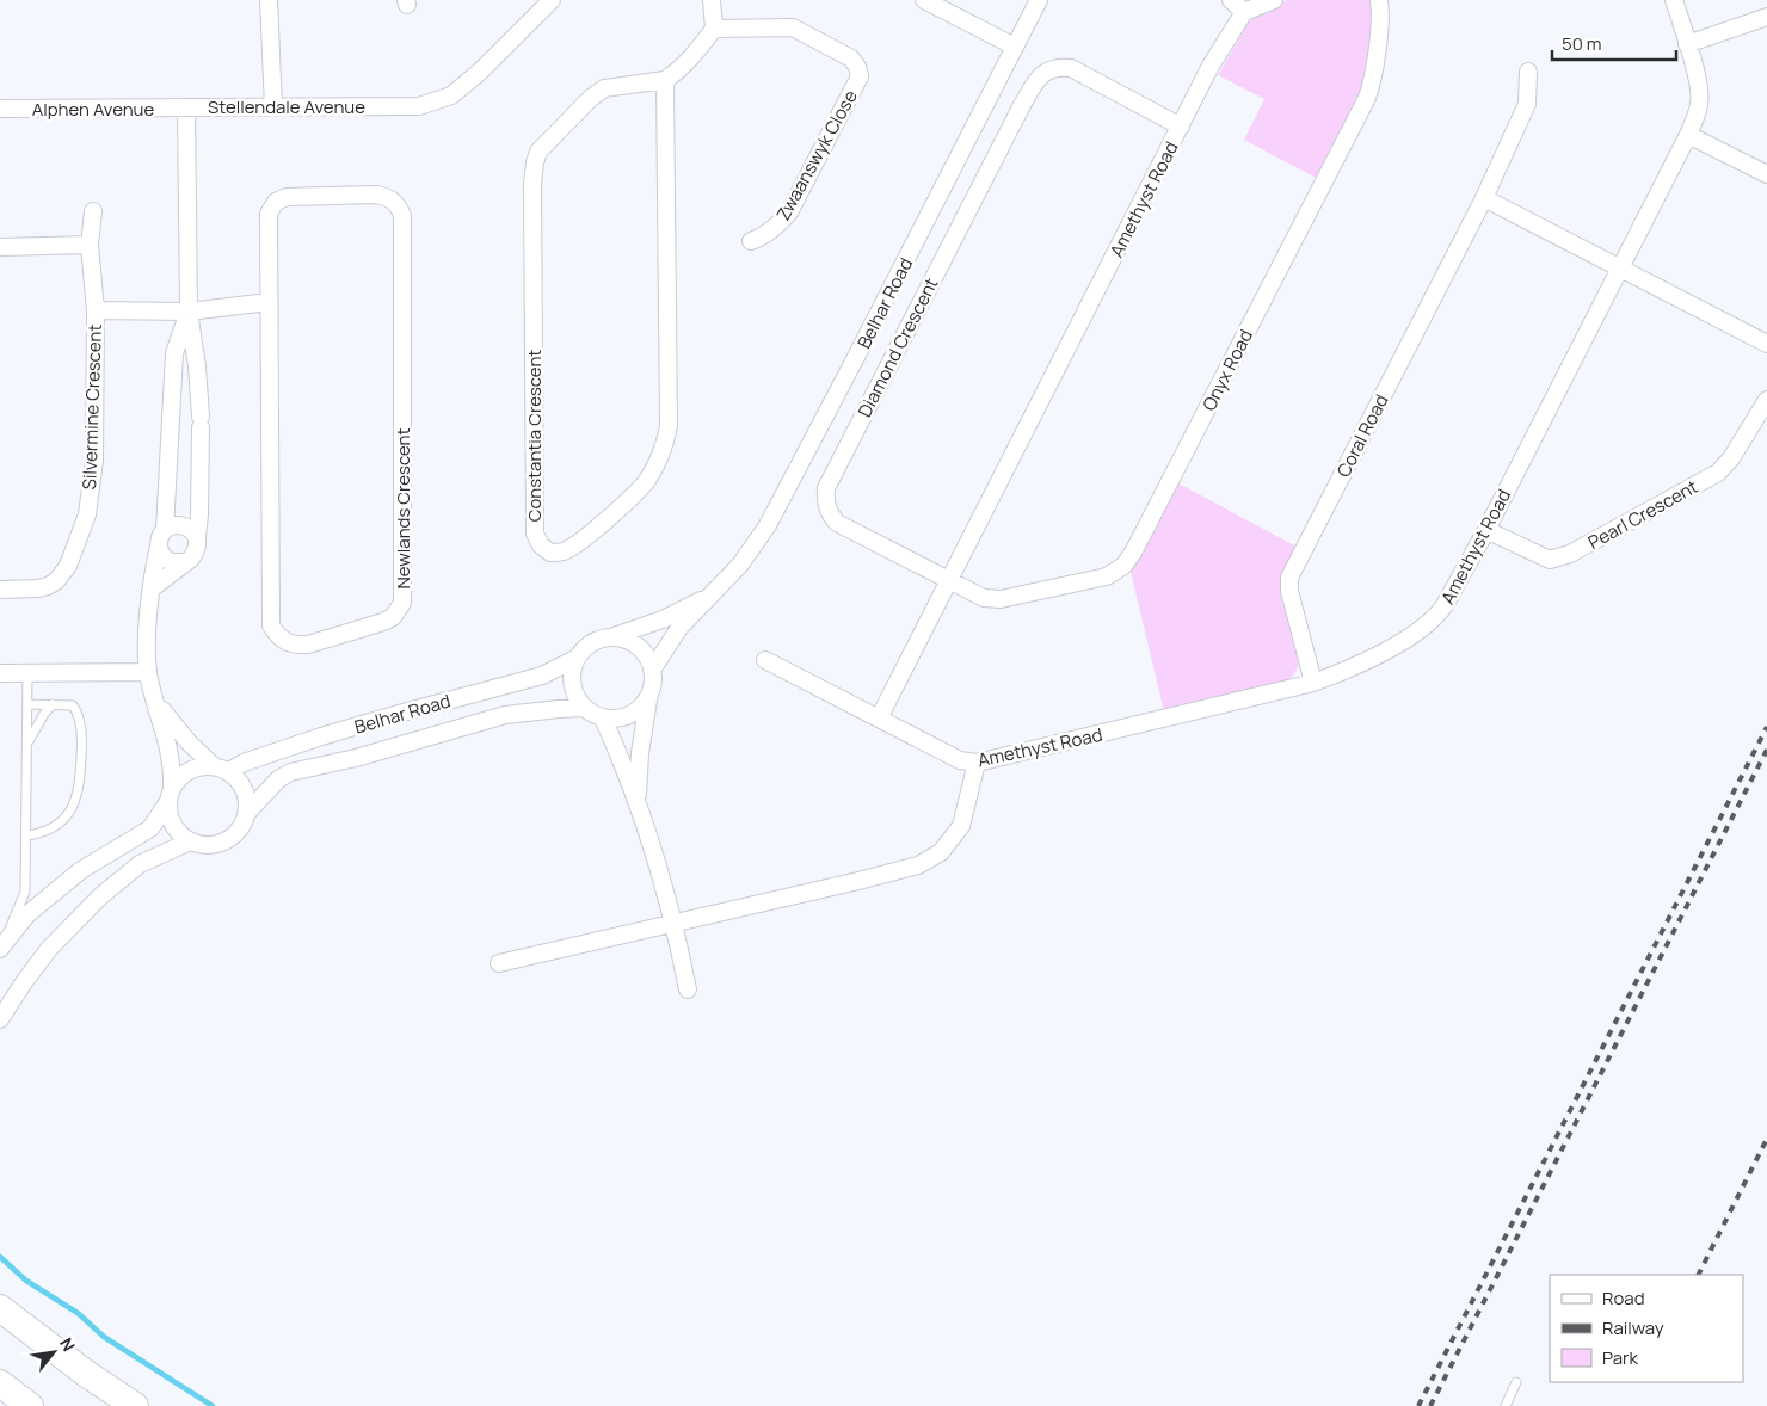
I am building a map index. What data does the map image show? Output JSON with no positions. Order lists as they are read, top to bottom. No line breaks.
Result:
{"streets":{"street":["Stellendale Avenue","Alphen Avenue","Zwaanswyk Close","Amethyst Road","Belhar Road","Diamond Crescent","Onyx Road","Silvermine Crescent","Constantia Crescent","Coral Road","Newlands Crescent","Pearl Crescent"]},"crossings":[["Stellendale Avenue","Alphen Avenue"],["Stellendale Avenue","Silvermine Crescent"],["Amethyst Road","Diamond Crescent"],["Amethyst Road","Onyx Road"],["Amethyst Road","Coral Road"],["Amethyst Road","Pearl Crescent"],["Diamond Crescent","Onyx Road"]],"legend":["Road","Railway","Park"],"scale_bar":"50 m","north":"top right"}
